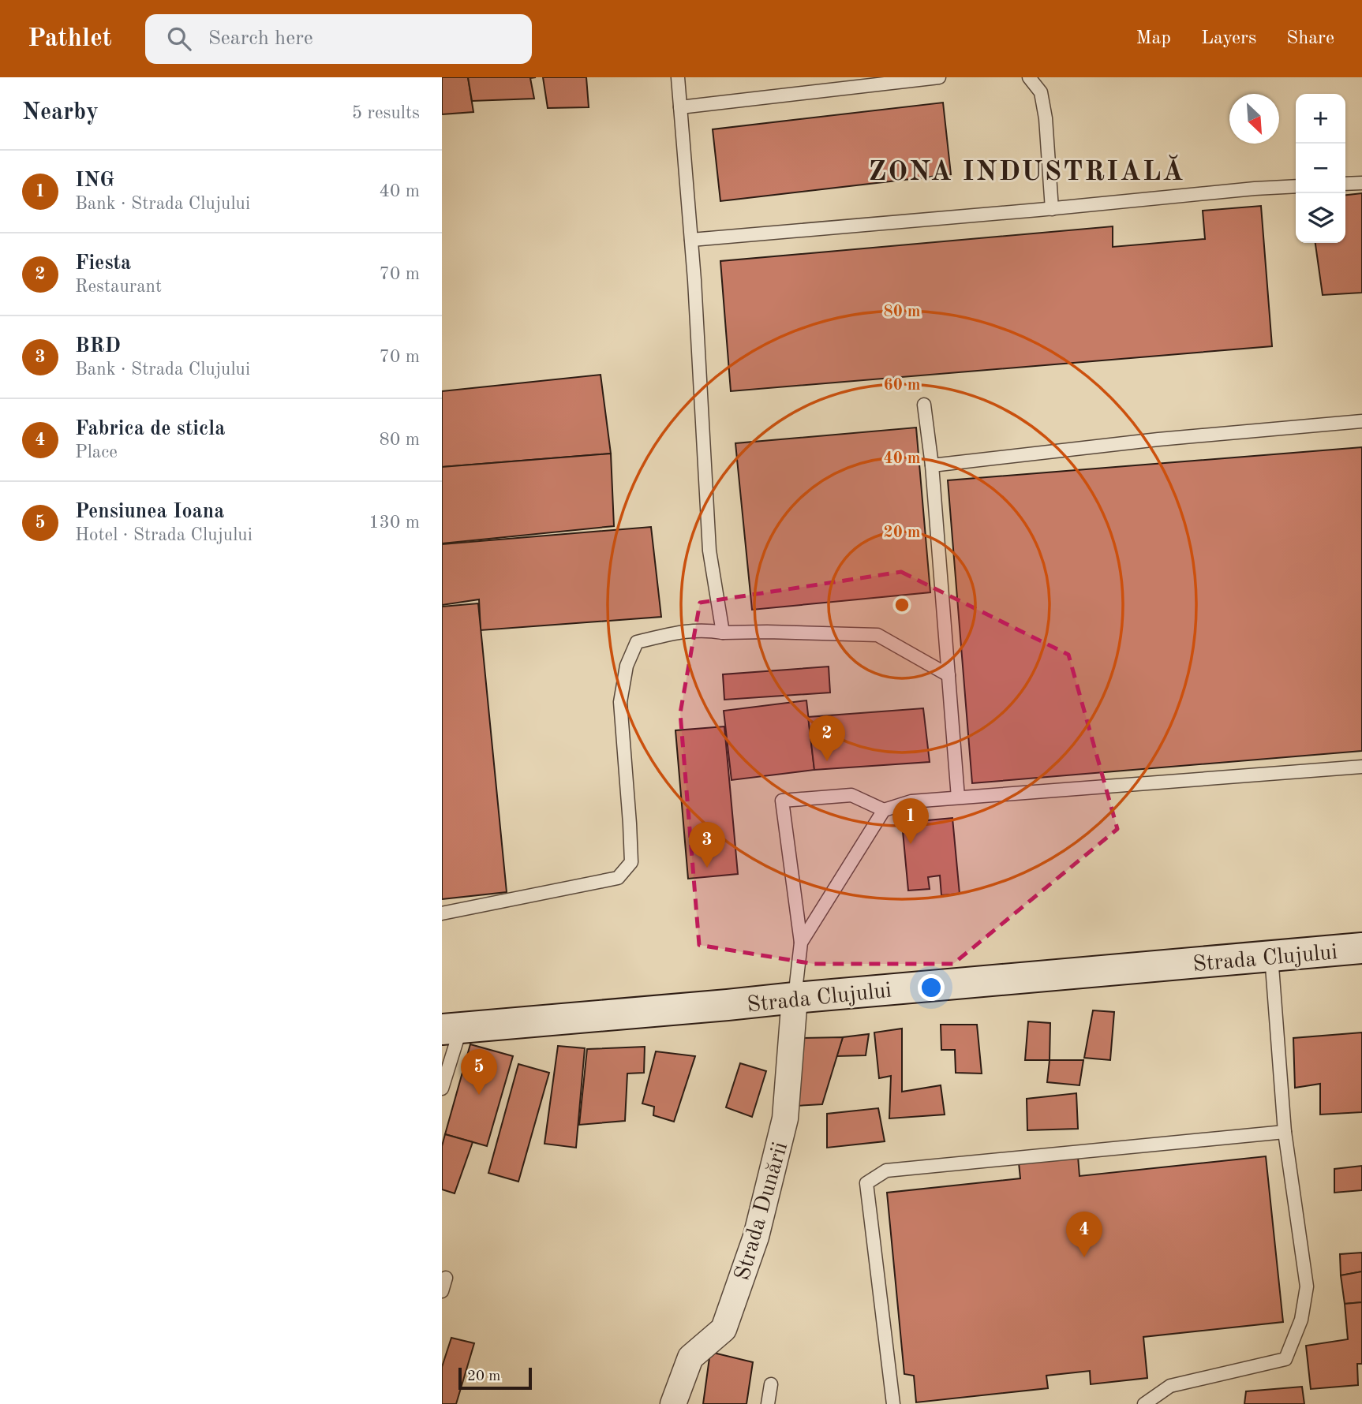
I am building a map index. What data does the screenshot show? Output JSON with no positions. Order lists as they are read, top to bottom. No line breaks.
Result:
{"streets":{"main road":["Strada Clujului"],"street":["Strada Dunării"]},"crossings":[["Strada Clujului","Strada Dunării"]],"districts":["ZONA INDUSTRIALĂ"],"scale_bar":"20 m","north":"bottom right","page":{"header":"Pathlet","search":"Search here","nav":["Map","Layers","Share"],"heading":["Nearby","5 results"],"map_buttons":["+","−"],"list":[{"mark":"1","name":"ING","note":"Bank · Strada Clujului","value":"40 m"},{"mark":"2","name":"Fiesta","note":"Restaurant","value":"70 m"},{"mark":"3","name":"BRD","note":"Bank · Strada Clujului","value":"70 m"},{"mark":"4","name":"Fabrica de sticla","note":"Place","value":"80 m"},{"mark":"5","name":"Pensiunea Ioana","note":"Hotel · Strada Clujului","value":"130 m"}],"pins":["2","1","3","5","4"],"scale":"20 m"},"rings":["80 m","60 m","40 m","20 m"]}
